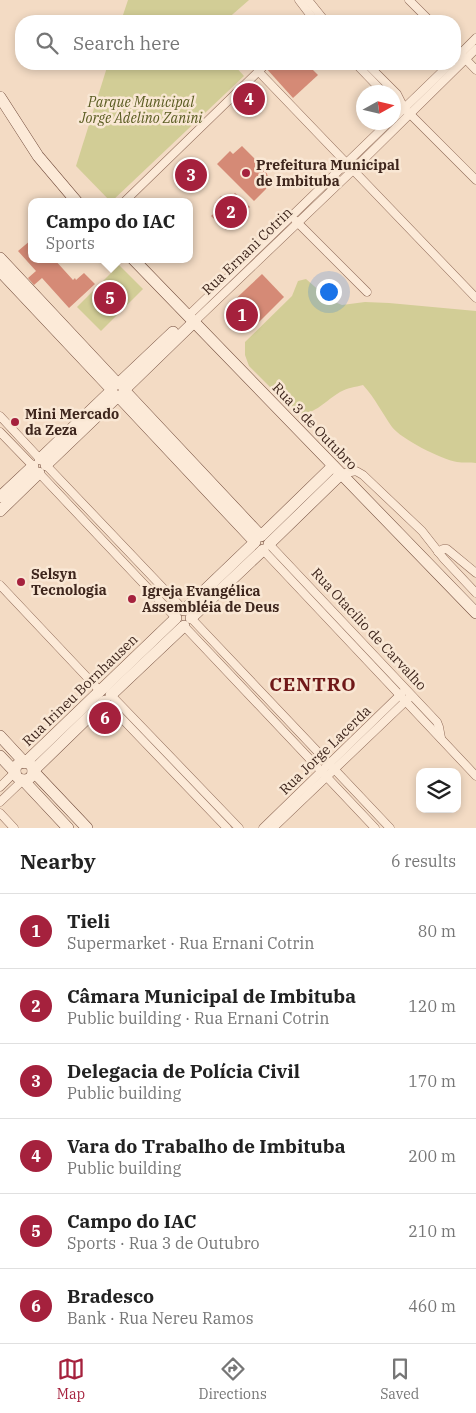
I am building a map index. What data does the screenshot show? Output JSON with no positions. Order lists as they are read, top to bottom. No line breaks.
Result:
{"streets":{"street":["Rua Ernani Cotrin","Rua 3 de Outubro","Rua Otacílio de Carvalho","Rua Irineu Bornhausen","Rua Jorge Lacerda"]},"crossings":[["Rua Ernani Cotrin","Rua 3 de Outubro"],["Rua Ernani Cotrin","Rua Otacílio de Carvalho"],["Rua 3 de Outubro","Rua Irineu Bornhausen"],["Rua Otacílio de Carvalho","Rua Irineu Bornhausen"],["Rua Otacílio de Carvalho","Rua Jorge Lacerda"]],"districts":["CENTRO"],"parks":["Parque Municipal Jorge Adelino Zanini"],"places":["Prefeitura Municipal de Imbituba","Mini Mercado da Zeza","Selsyn Tecnologia","Igreja Evangélica Assembléia de Deus"],"north":"right","page":{"search":"Search here","pins":["4","3","2","5","1","6"],"popup":["Campo do IAC","Sports"],"heading":["Nearby","6 results"],"list":[{"mark":"1","name":"Tieli","note":"Supermarket · Rua Ernani Cotrin","value":"80 m"},{"mark":"2","name":"Câmara Municipal de Imbituba","note":"Public building · Rua Ernani Cotrin","value":"120 m"},{"mark":"3","name":"Delegacia de Polícia Civil","note":"Public building","value":"170 m"},{"mark":"4","name":"Vara do Trabalho de Imbituba","note":"Public building","value":"200 m"},{"mark":"5","name":"Campo do IAC","note":"Sports · Rua 3 de Outubro","value":"210 m"},{"mark":"6","name":"Bradesco","note":"Bank · Rua Nereu Ramos","value":"460 m"}],"nav":["Map","Directions","Saved"]}}
